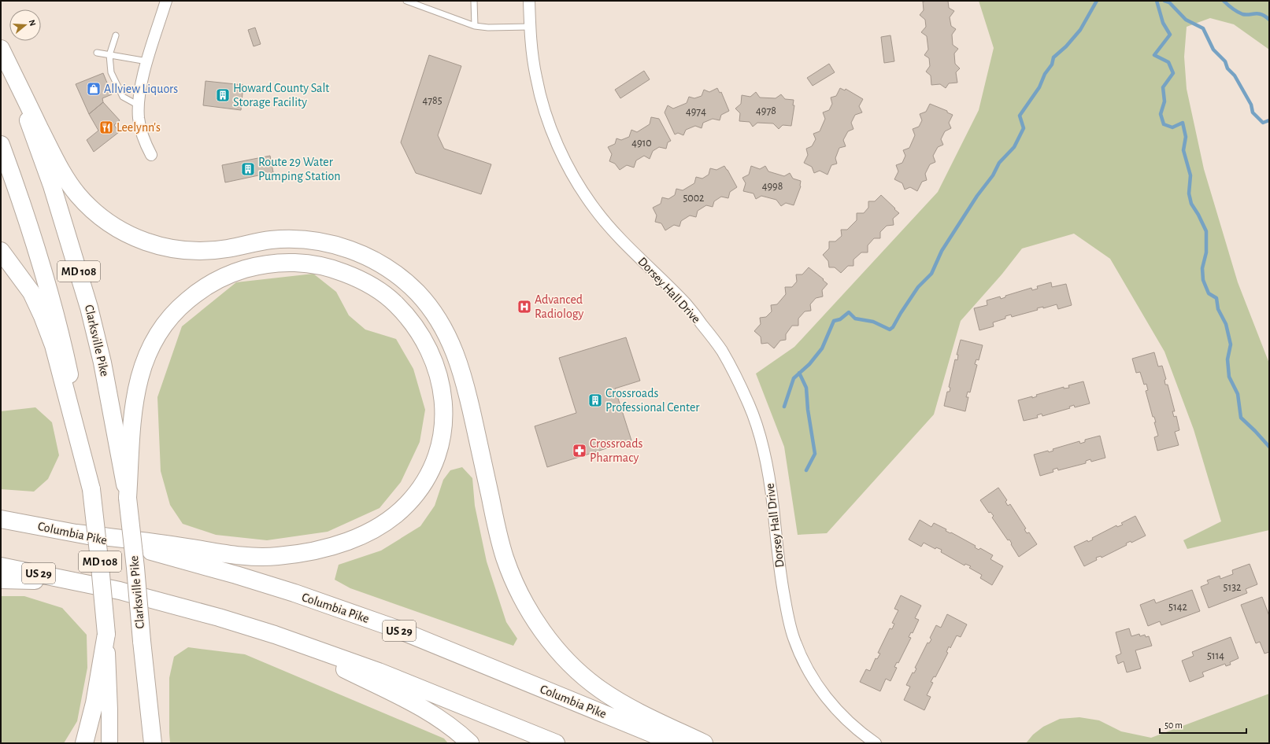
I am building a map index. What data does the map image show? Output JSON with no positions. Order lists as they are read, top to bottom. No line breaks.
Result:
{"streets":{"main road":["MD 108","Clarksville Pike","Columbia Pike","US 29"],"street":["Dorsey Hall Drive"]},"crossings":[["MD 108","Clarksville Pike"]],"places":{"shop":["Allview Liquors"],"building":["Howard County Salt Storage Facility","Route 29 Water Pumping Station","Crossroads Professional Center"],"restaurant":["Leelynn's"],"hospital":["Advanced Radiology"],"pharmacy":["Crossroads Pharmacy"]},"house_numbers":["4785","4978","4974","4910","4998","5002","5132","5142","5114"],"scale_bar":"50 m","north":"right"}
